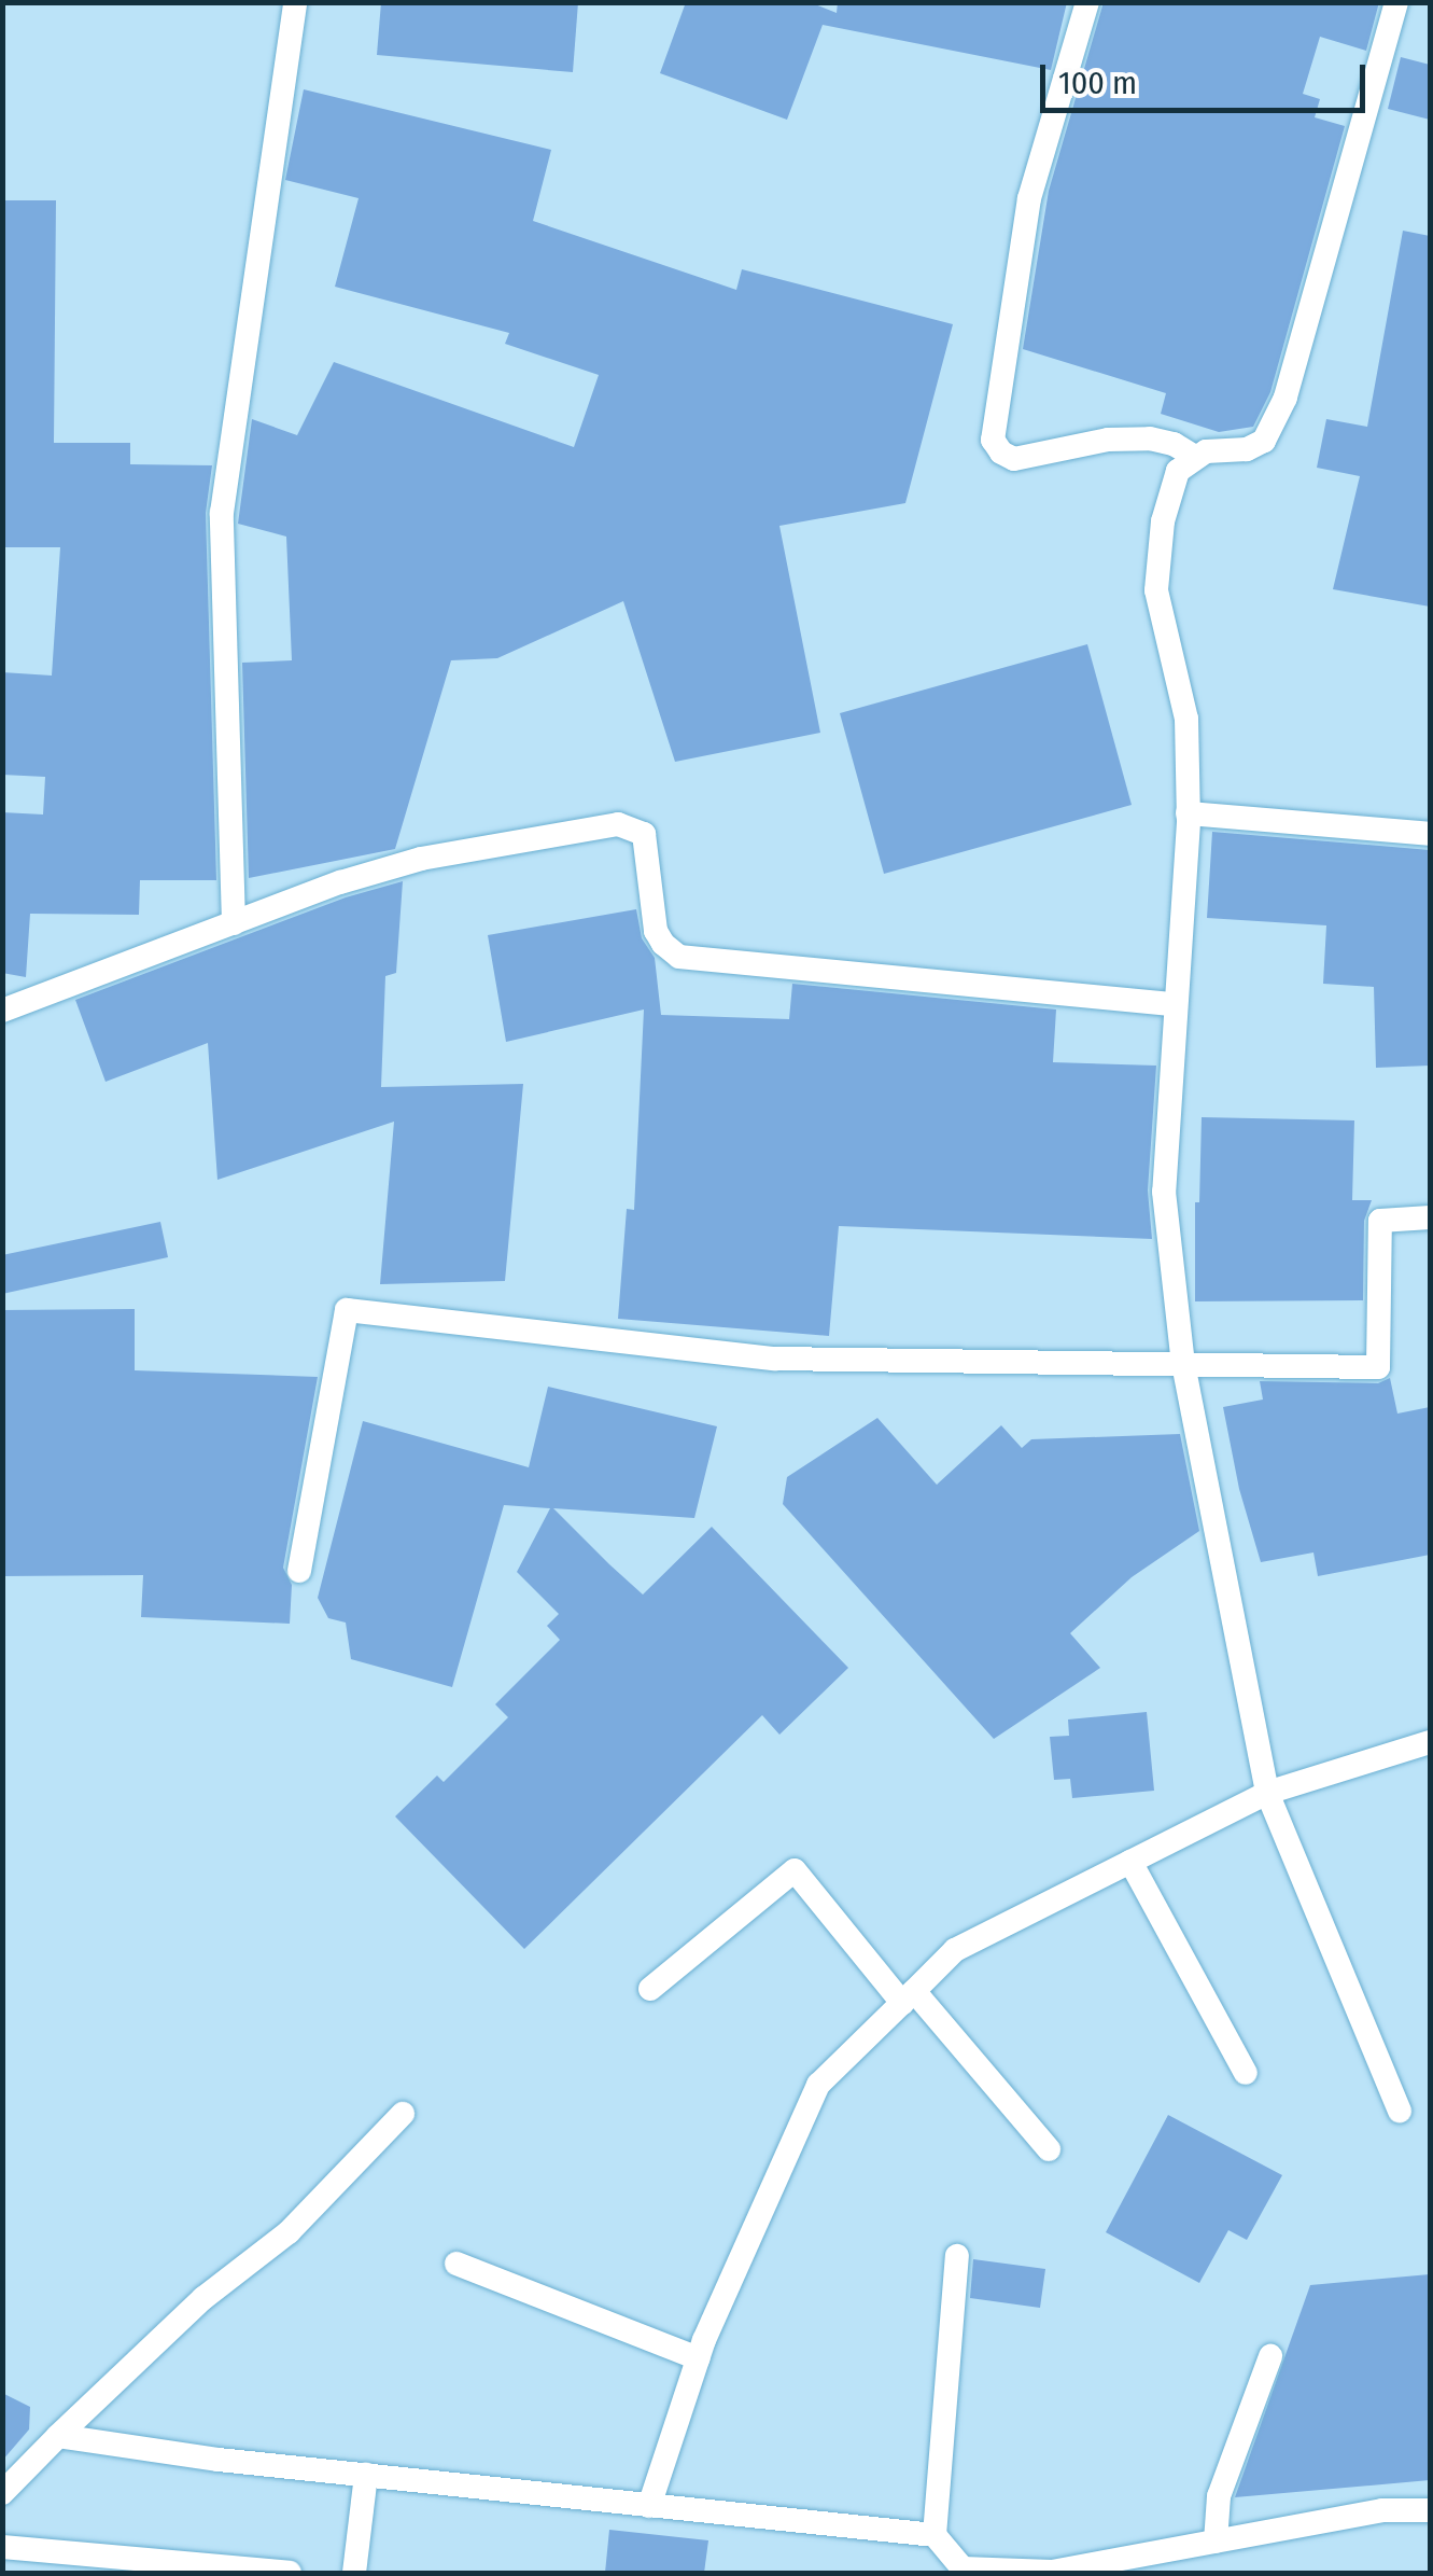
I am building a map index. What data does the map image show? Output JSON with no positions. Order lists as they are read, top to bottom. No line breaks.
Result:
{"scale_bar":"100 m"}
